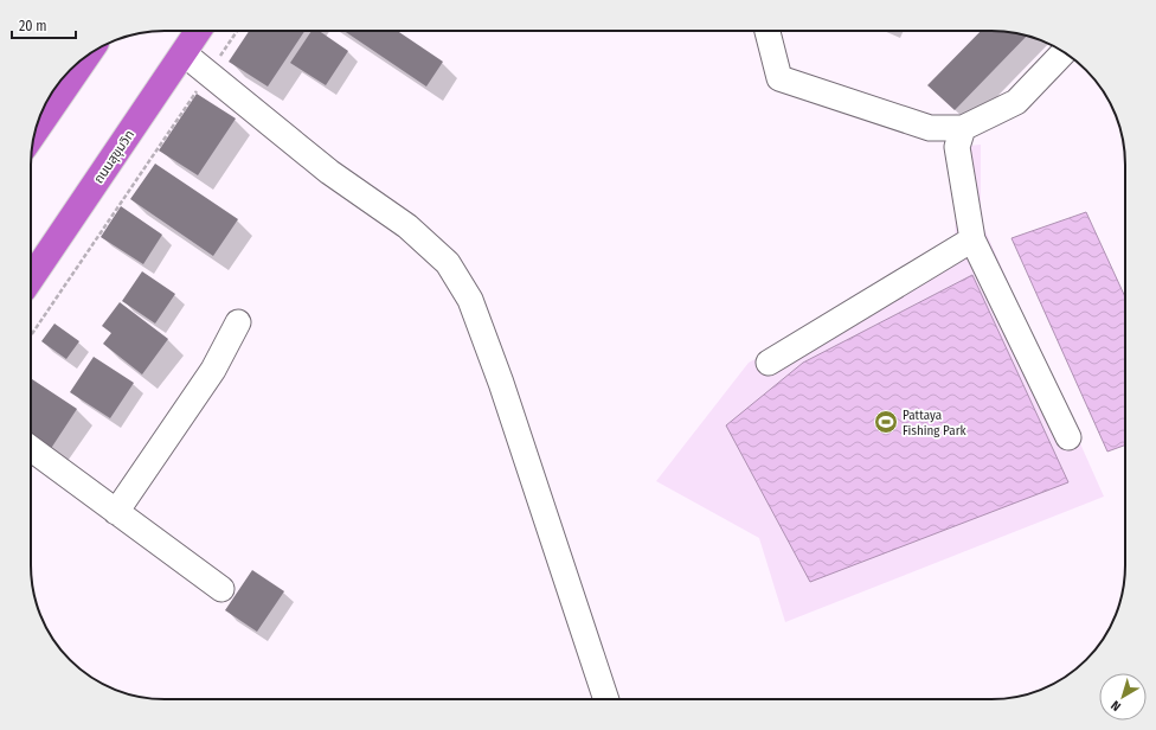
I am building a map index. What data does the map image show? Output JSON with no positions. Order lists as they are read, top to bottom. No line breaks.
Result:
{"streets":{"highway":["ถนนสุขุมวิท"]},"places":{"sports":["Pattaya Fishing Park"]},"scale_bar":"20 m","north":"bottom left"}
